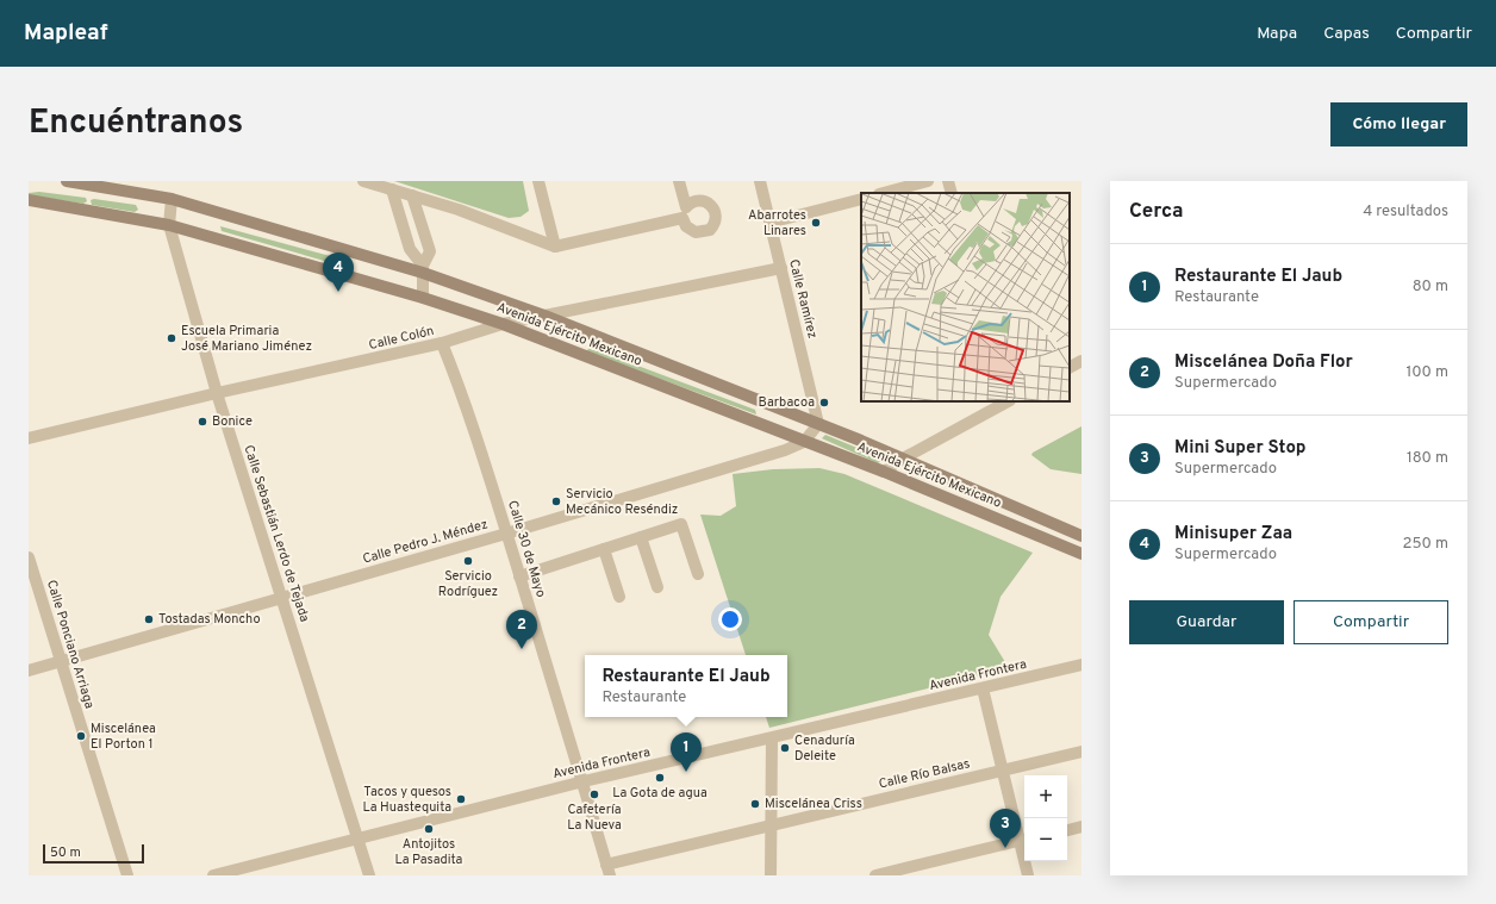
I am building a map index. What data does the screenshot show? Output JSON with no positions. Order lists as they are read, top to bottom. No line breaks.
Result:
{"streets":{"main road":["Avenida Ejército Mexicano"],"street":["Calle Ramírez","Calle Colón","Calle Sebastián Lerdo de Tejada","Calle Pedro J. Méndez","Calle 30 de Mayo","Calle Ponciano Arriaga","Avenida Frontera","Calle Río Balsas"]},"crossings":[["Calle Ramírez","Avenida Ejército Mexicano"],["Calle Ramírez","Calle Colón"],["Avenida Ejército Mexicano","Calle Colón"],["Avenida Ejército Mexicano","Calle Sebastián Lerdo de Tejada"],["Avenida Ejército Mexicano","Calle Pedro J. Méndez"],["Calle Colón","Calle Sebastián Lerdo de Tejada"],["Calle Colón","Calle 30 de Mayo"],["Calle Sebastián Lerdo de Tejada","Calle Pedro J. Méndez"],["Calle Sebastián Lerdo de Tejada","Avenida Frontera"],["Calle Pedro J. Méndez","Calle 30 de Mayo"],["Calle Pedro J. Méndez","Calle Ponciano Arriaga"],["Calle 30 de Mayo","Avenida Frontera"],["Calle 30 de Mayo","Calle Río Balsas"]],"places":["Abarrotes Linares","Escuela Primaria José Mariano Jiménez","Barbacoa","Bonice","Servicio Mecánico Reséndiz","Servicio Rodríguez","Tostadas Moncho","Miscelánea El Porton 1","Cenaduría Deleite","La Gota de agua","Cafetería La Nueva","Tacos y quesos La Huastequita","Miscelánea Criss","Antojitos La Pasadita"],"scale_bar":"50 m","page":{"header":"Mapleaf","nav":["Mapa","Capas","Compartir"],"title":"Encuéntranos","buttons":["Cómo llegar",["Guardar","Compartir"]],"heading":["Cerca","4 resultados"],"list":[{"mark":"1","name":"Restaurante El Jaub","note":"Restaurante","value":"80 m"},{"mark":"2","name":"Miscelánea Doña Flor","note":"Supermercado","value":"100 m"},{"mark":"3","name":"Mini Super Stop","note":"Supermercado","value":"180 m"},{"mark":"4","name":"Minisuper Zaa","note":"Supermercado","value":"250 m"}],"pins":["4","2","1","3"],"popup":["Restaurante El Jaub","Restaurante"],"map_buttons":["+","−"],"scale":"50 m"}}
